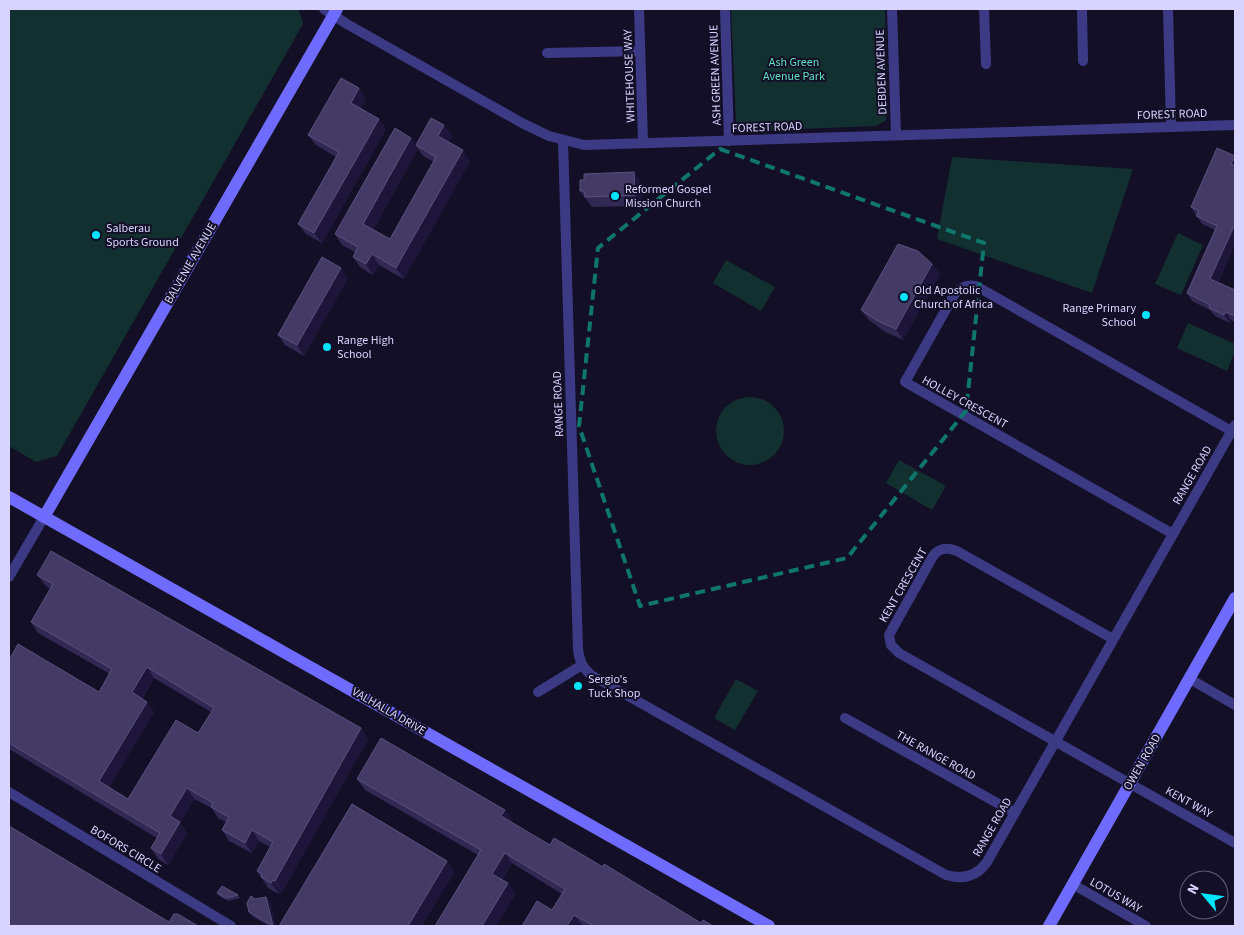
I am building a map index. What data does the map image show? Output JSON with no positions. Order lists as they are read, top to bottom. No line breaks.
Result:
{"streets":{"street":["DEBDEN AVENUE","ASH GREEN AVENUE","WHITEHOUSE WAY","FOREST ROAD","BALVENIE AVENUE","HOLLEY CRESCENT","RANGE ROAD","KENT CRESCENT","VALHALLA DRIVE","THE RANGE ROAD","OWEN ROAD","KENT WAY","BOFORS CIRCLE","LOTUS WAY"]},"crossings":[["DEBDEN AVENUE","FOREST ROAD"],["ASH GREEN AVENUE","FOREST ROAD"],["WHITEHOUSE WAY","FOREST ROAD"],["FOREST ROAD","BALVENIE AVENUE"],["FOREST ROAD","RANGE ROAD"],["BALVENIE AVENUE","VALHALLA DRIVE"],["HOLLEY CRESCENT","RANGE ROAD"],["RANGE ROAD","KENT CRESCENT"],["RANGE ROAD","THE RANGE ROAD"],["KENT CRESCENT","OWEN ROAD"],["KENT CRESCENT","KENT WAY"],["OWEN ROAD","KENT WAY"],["OWEN ROAD","LOTUS WAY"]],"parks":["Ash Green Avenue Park"],"places":["Reformed Gospel Mission Church","Salberau Sports Ground","Old Apostolic Church of Africa","Range Primary School","Range High School","Sergio's Tuck Shop"],"north":"top left"}
